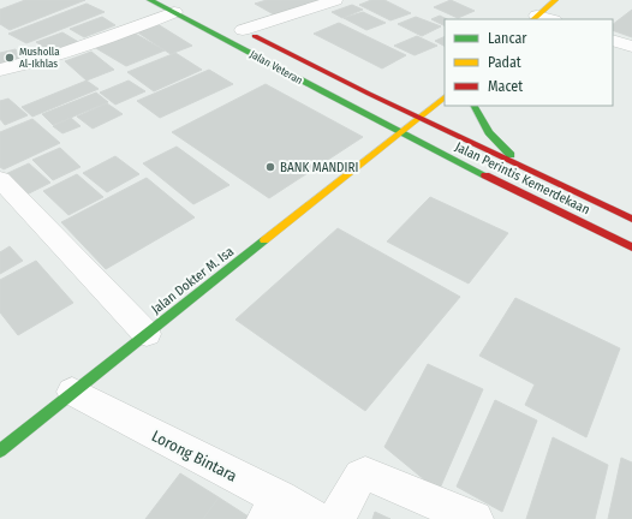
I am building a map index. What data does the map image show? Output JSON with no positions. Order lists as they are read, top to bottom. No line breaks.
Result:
{"streets":{"main road":["Jalan Veteran","Jalan Perintis Kemerdekaan","Jalan Dokter M. Isa"],"street":["Lorong Bintara"]},"crossings":[["Jalan Veteran","Jalan Perintis Kemerdekaan"],["Jalan Veteran","Jalan Dokter M. Isa"],["Jalan Perintis Kemerdekaan","Jalan Dokter M. Isa"],["Jalan Dokter M. Isa","Lorong Bintara"]],"places":["Musholla Al-Ikhlas","BANK MANDIRI"],"legend":["Lancar","Padat","Macet"]}
